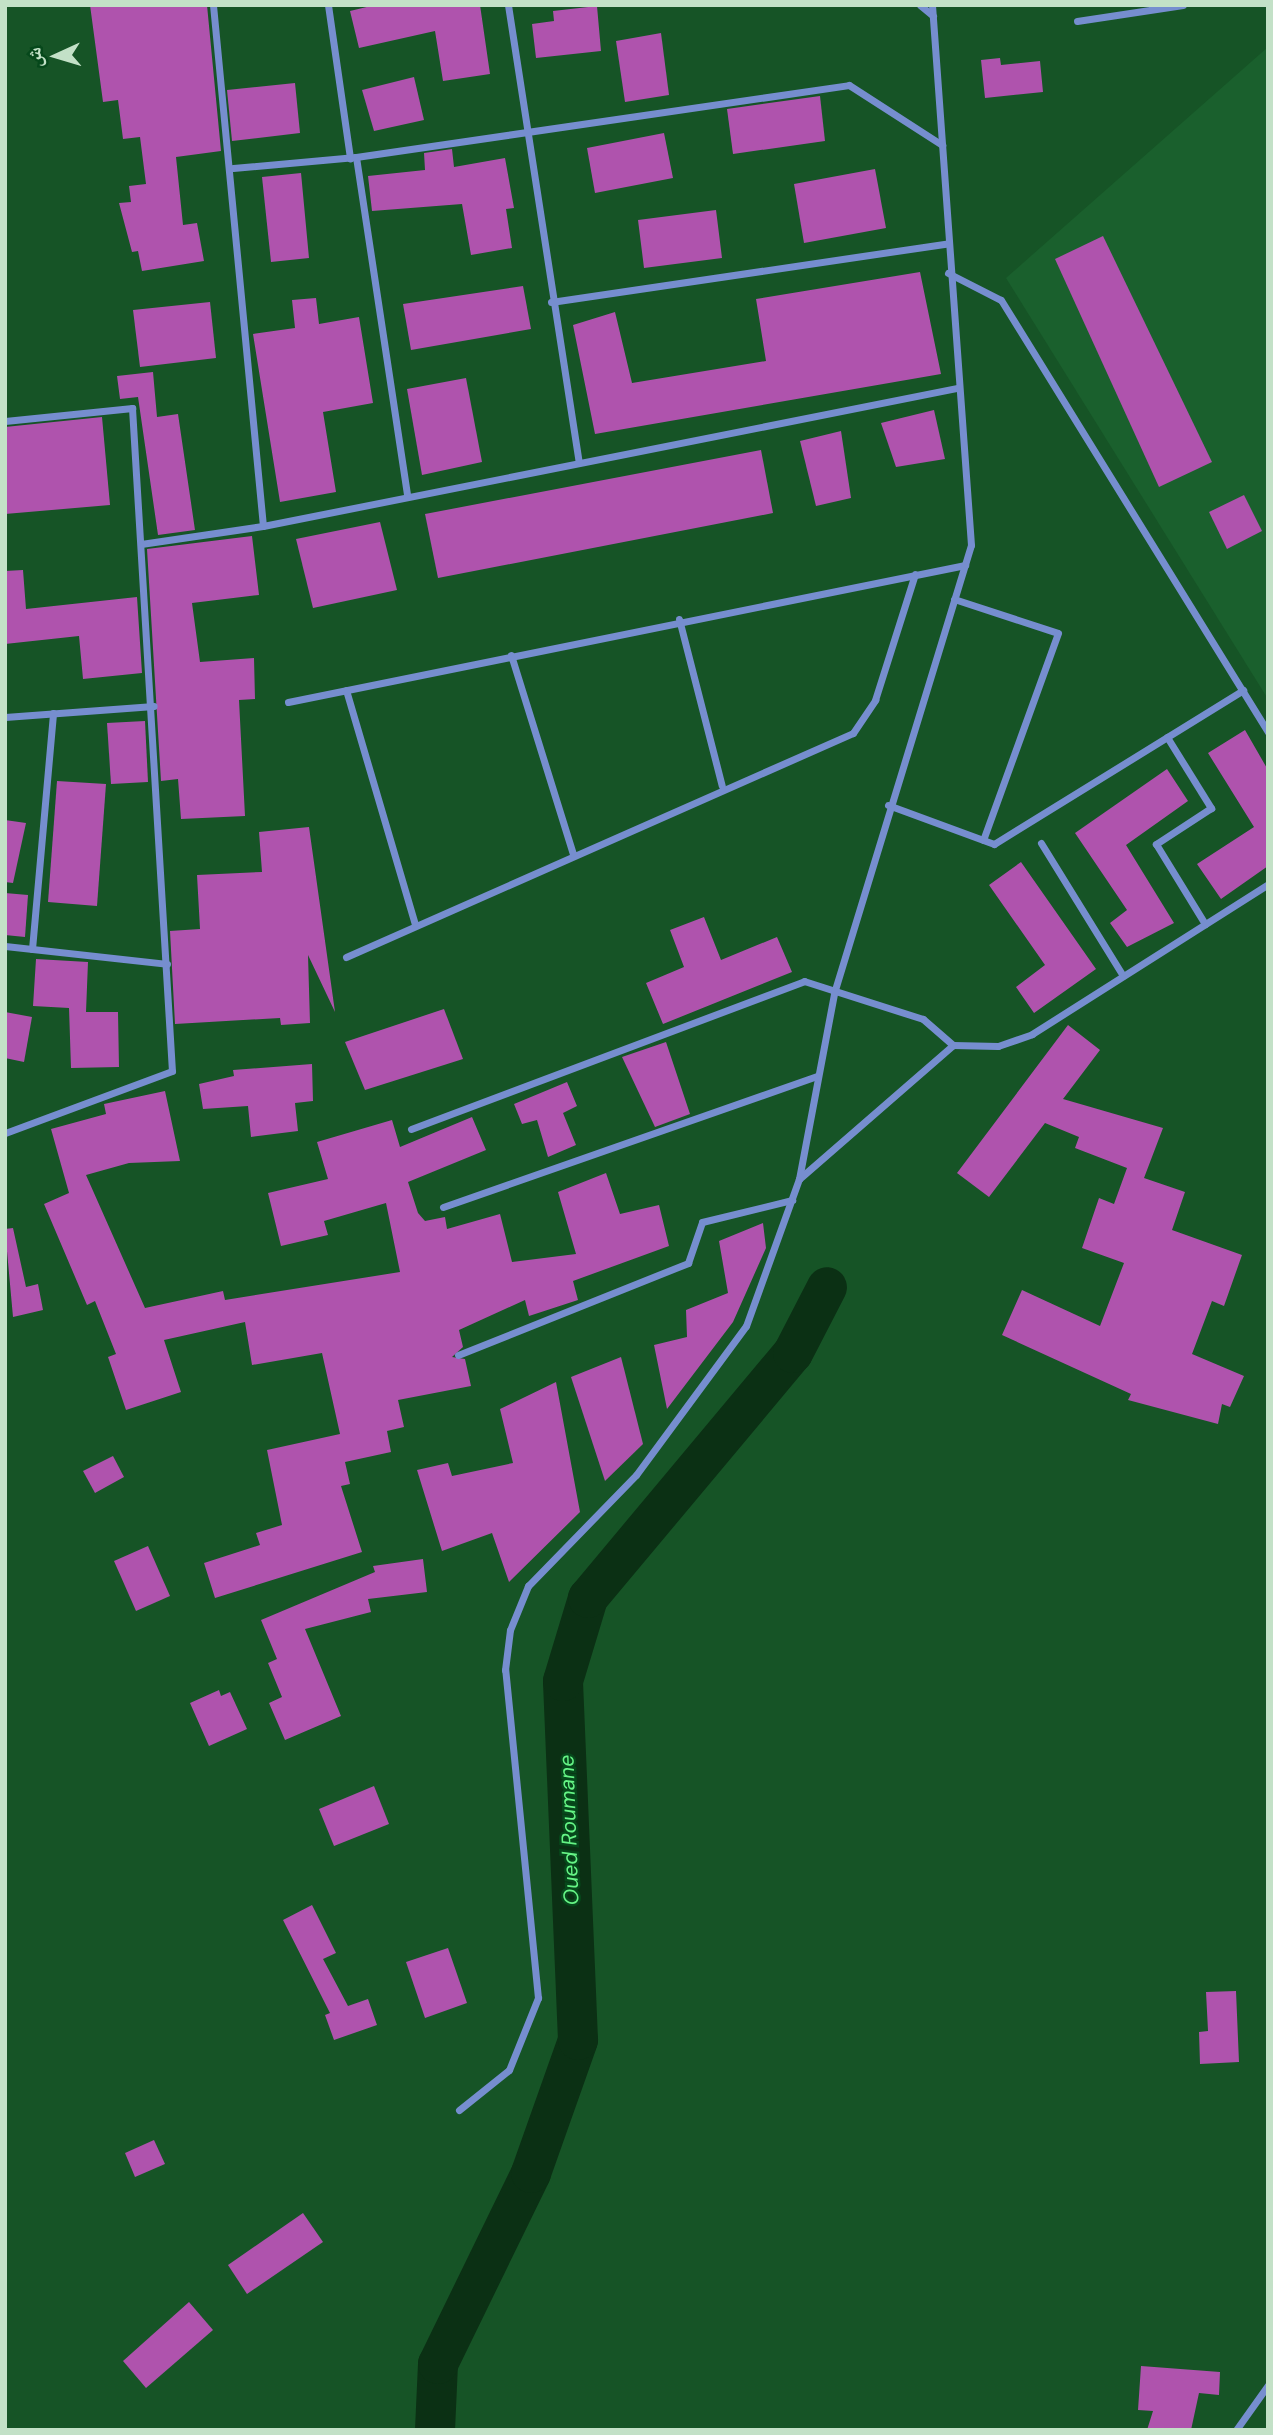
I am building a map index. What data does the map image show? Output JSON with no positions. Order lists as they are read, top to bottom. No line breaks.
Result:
{"water":["Oued Roumane"],"north":"left"}
